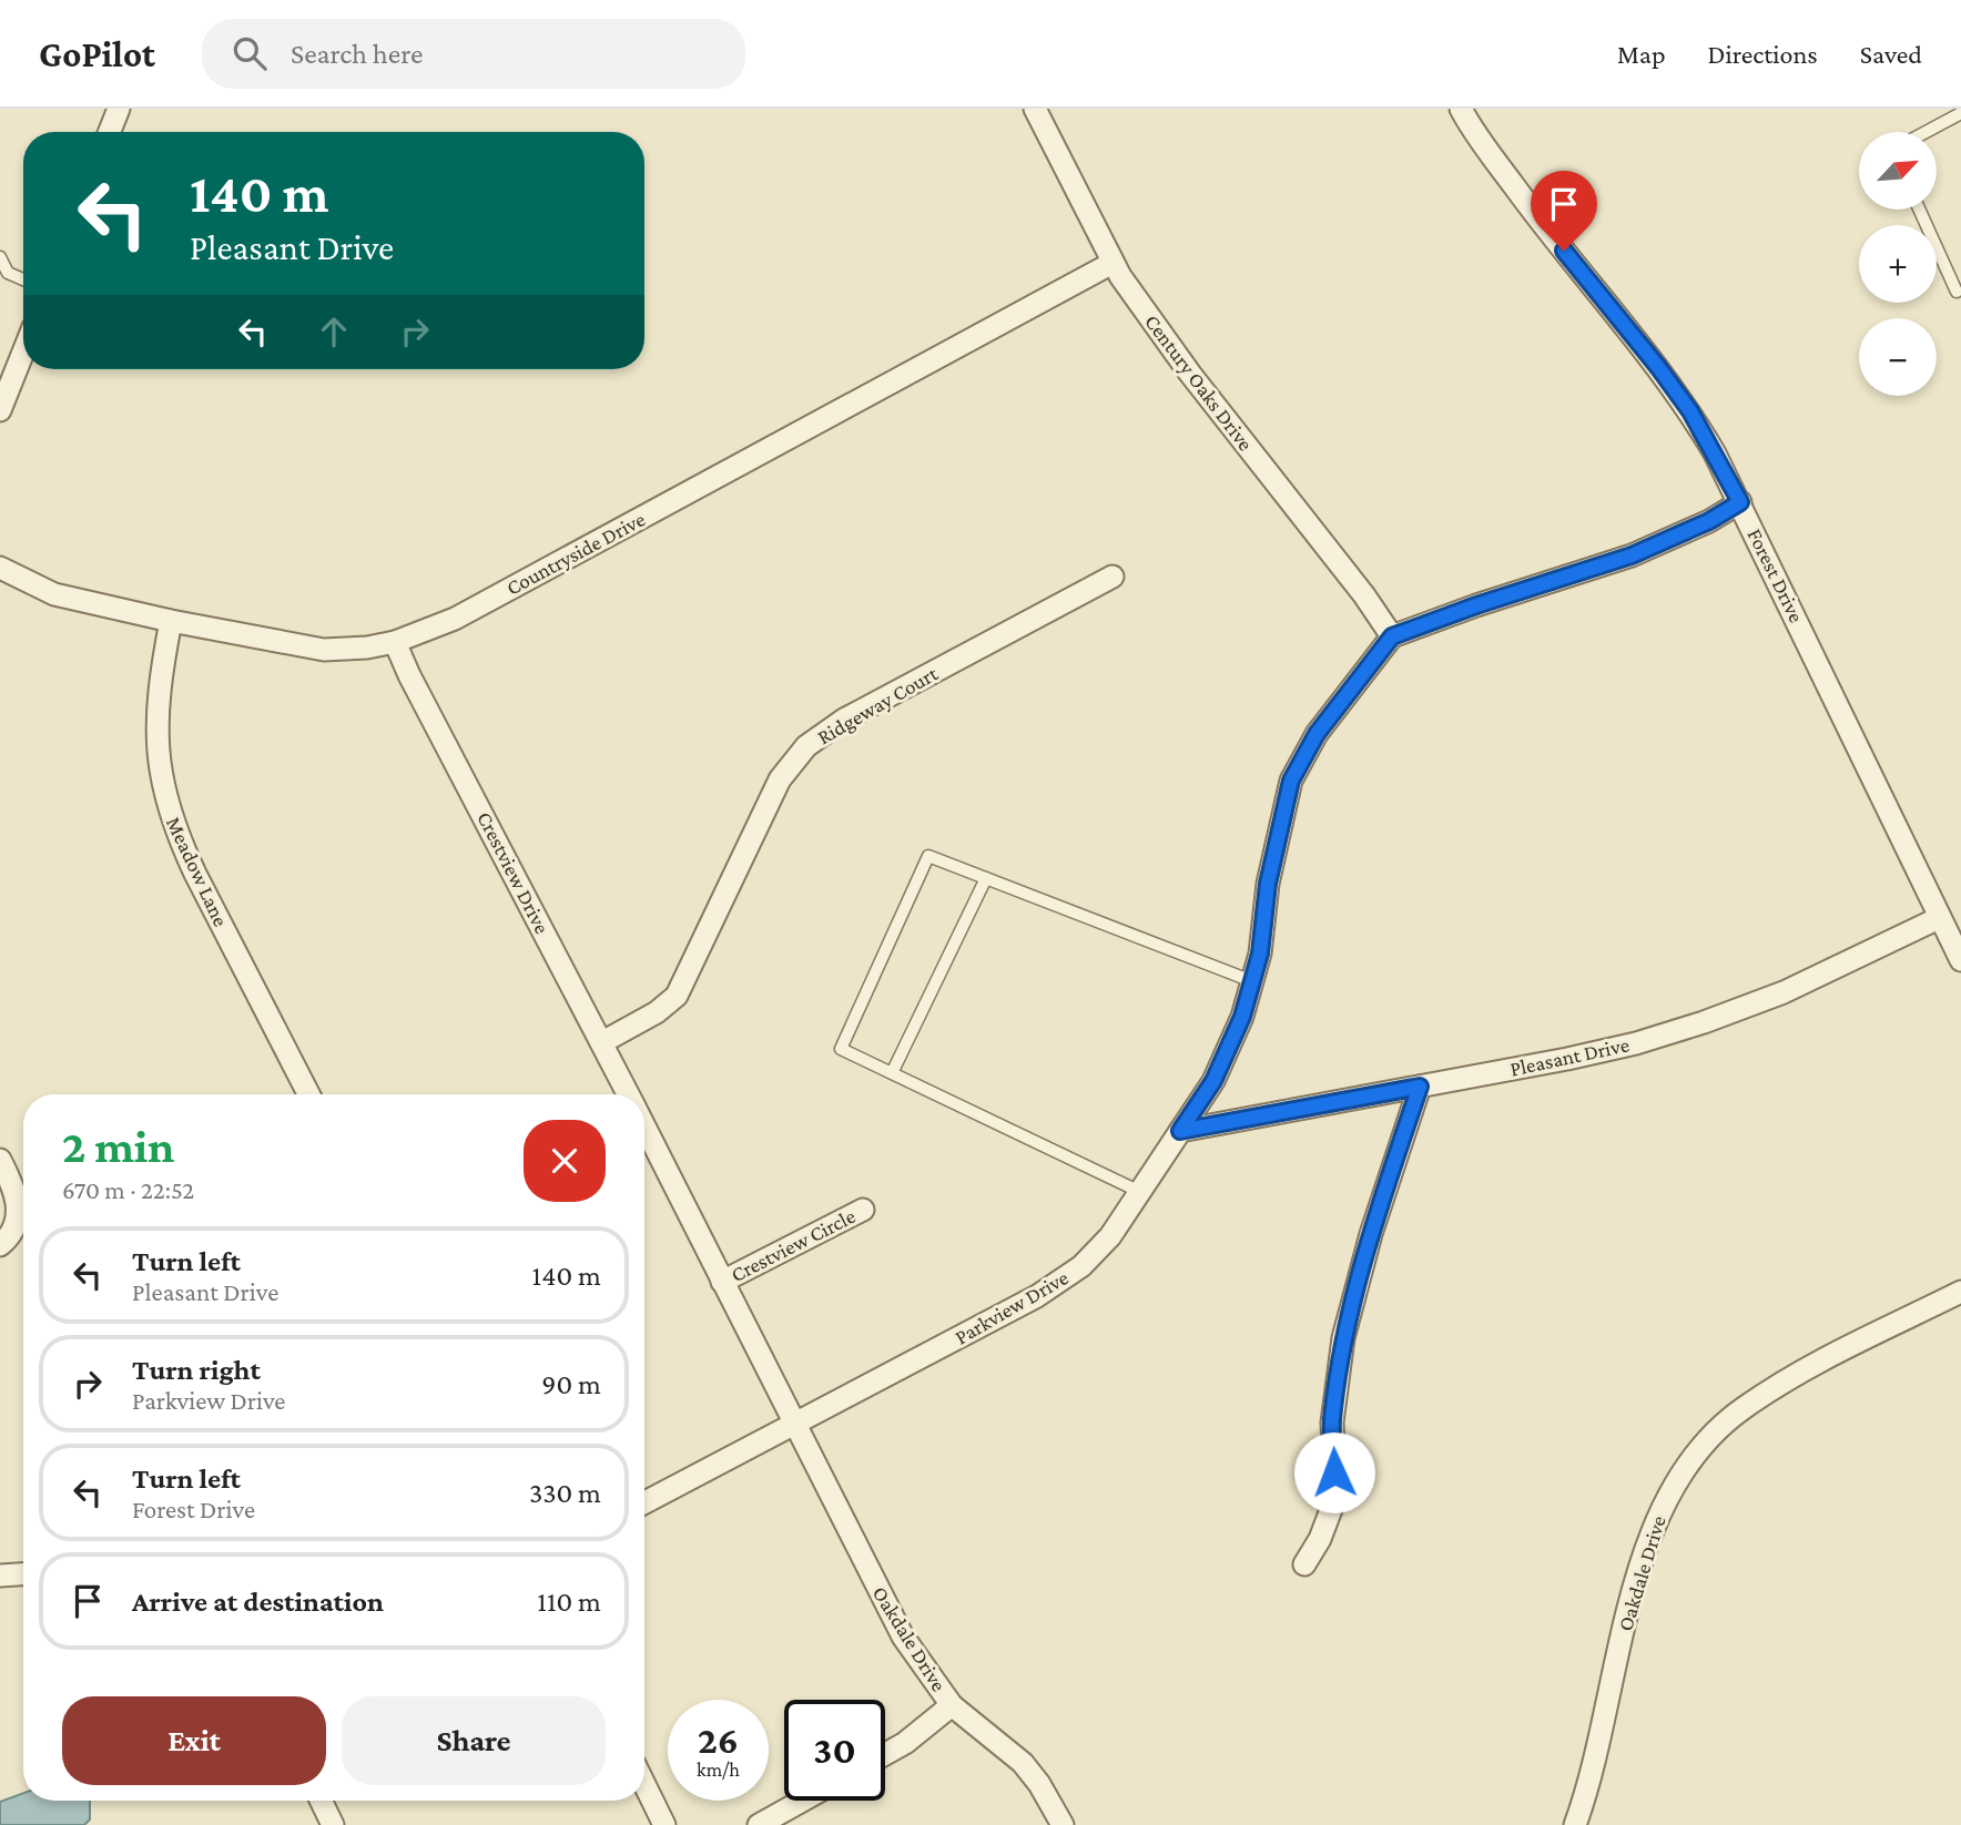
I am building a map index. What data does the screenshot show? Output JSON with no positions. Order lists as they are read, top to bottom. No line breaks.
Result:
{"streets":{"street":["Century Oaks Drive","Countryside Drive","Forest Drive","Ridgeway Court","Meadow Lane","Crestview Drive","Pleasant Drive","Crestview Circle","Parkview Drive","Oakdale Drive"]},"crossings":[["Century Oaks Drive","Countryside Drive"],["Century Oaks Drive","Parkview Drive"],["Countryside Drive","Meadow Lane"],["Countryside Drive","Crestview Drive"],["Forest Drive","Pleasant Drive"],["Ridgeway Court","Crestview Drive"],["Crestview Drive","Crestview Circle"],["Crestview Drive","Parkview Drive"],["Crestview Drive","Oakdale Drive"],["Pleasant Drive","Parkview Drive"],["Parkview Drive","Oakdale Drive"]],"north":"top right","page":{"header":"GoPilot","search":"Search here","nav":["Map","Directions","Saved"],"map_buttons":["+","−"],"turn":["140 m","Pleasant Drive"],"heading":["2 min","670 m · 22:52"],"list":[{"name":"Turn left","note":"Pleasant Drive","value":"140 m"},{"name":"Turn right","note":"Parkview Drive","value":"90 m"},{"name":"Turn left","note":"Forest Drive","value":"330 m"},{"name":"Arrive at destination","value":"110 m"}],"buttons":["Exit","Share"],"speed":"26 km/h","limit":"30"}}
